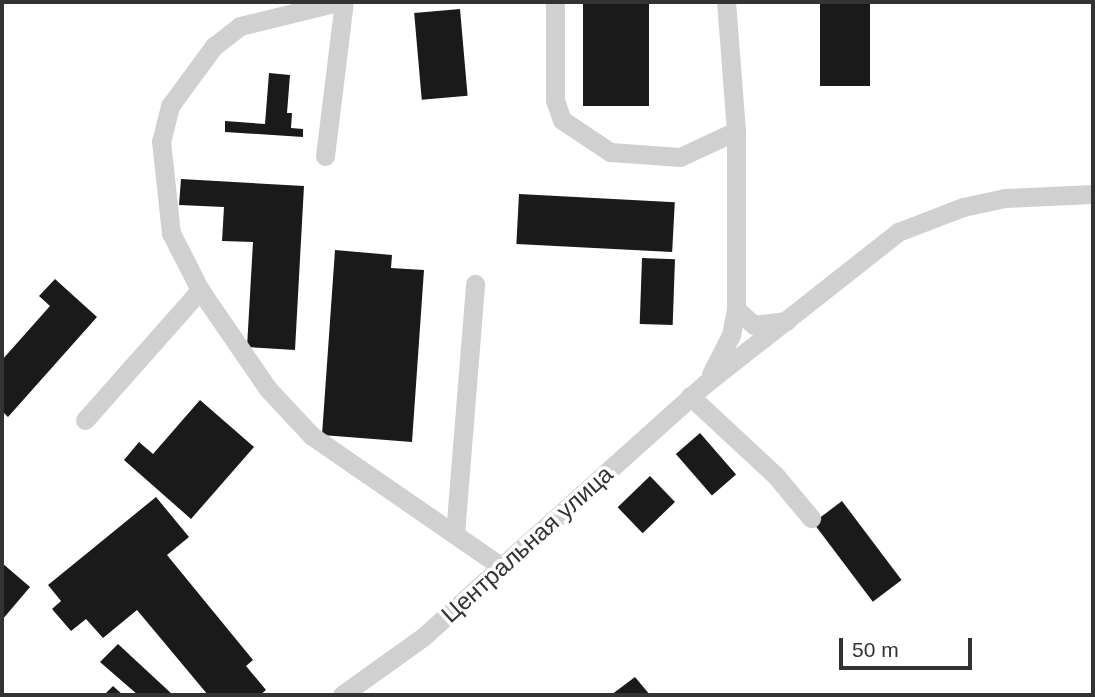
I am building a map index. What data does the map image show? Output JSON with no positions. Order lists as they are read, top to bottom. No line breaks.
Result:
{"streets":{"street":["Центральная улица"]},"scale_bar":"50 m"}
